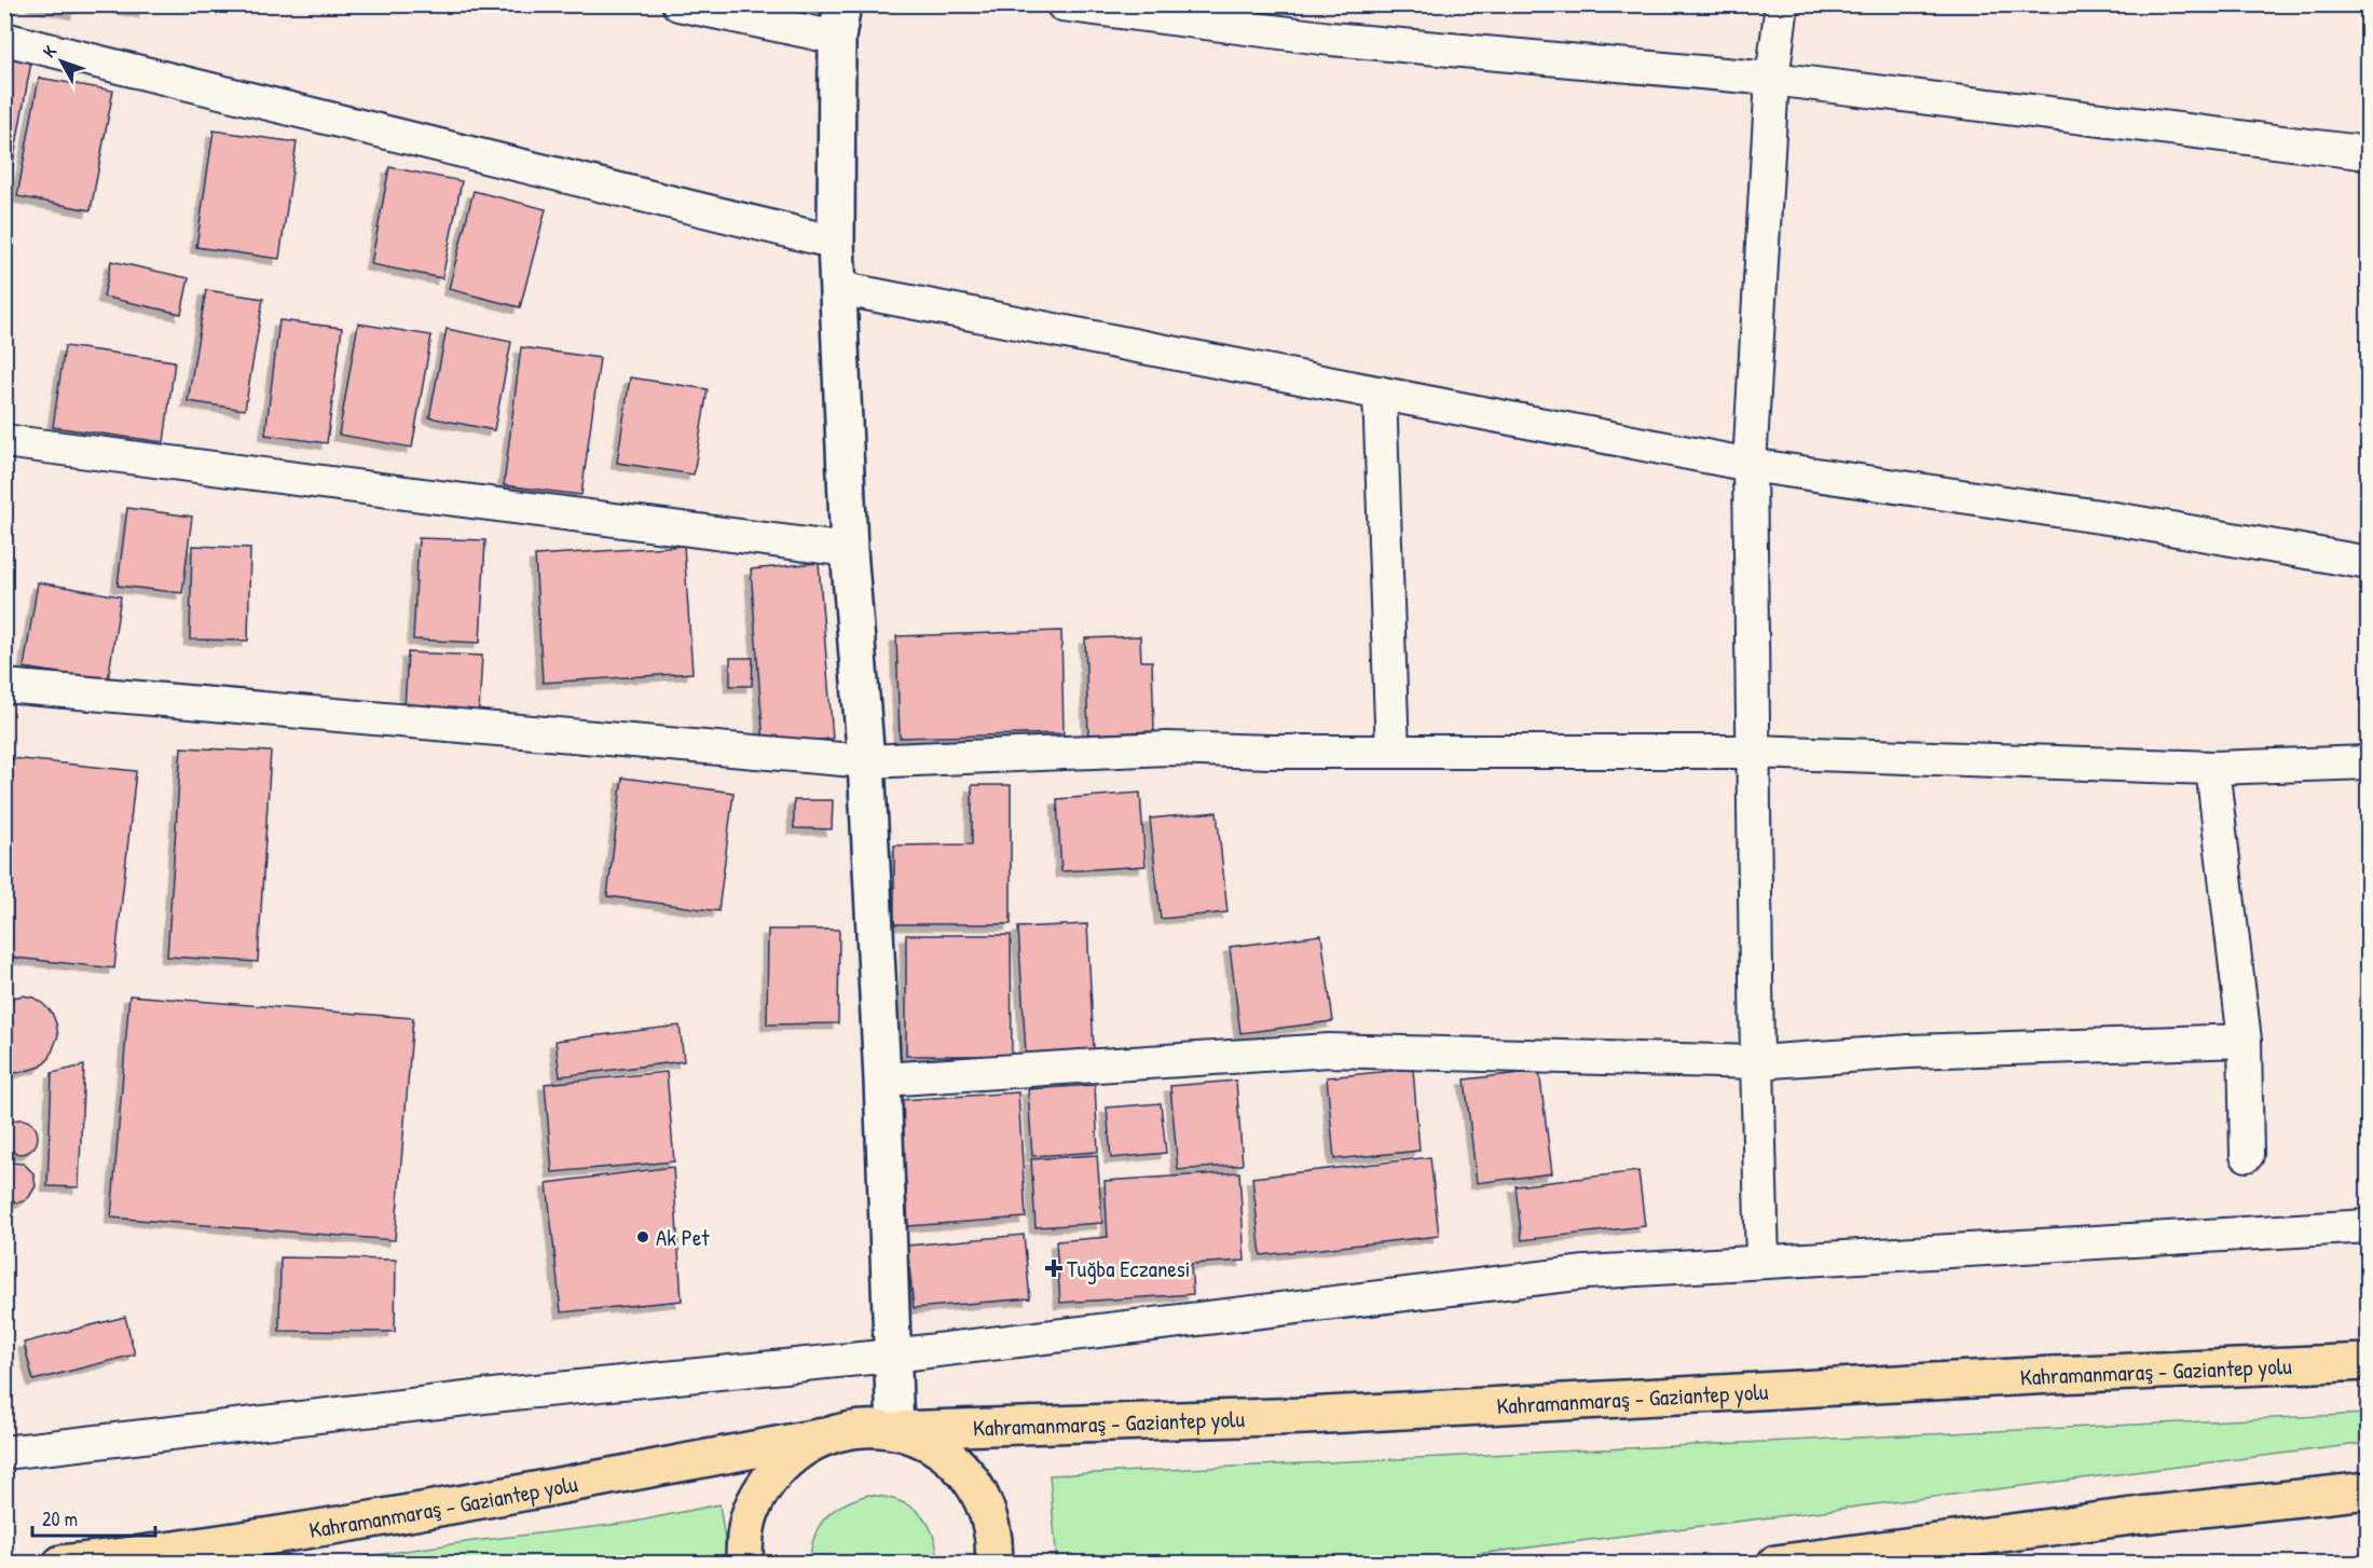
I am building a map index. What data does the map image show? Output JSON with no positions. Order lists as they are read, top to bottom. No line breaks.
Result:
{"streets":{"highway":["Kahramanmaraş - Gaziantep yolu"]},"places":{"other":["Ak Pet"],"health":["Tuğba Eczanesi"]},"scale_bar":"20 m","north":"top left"}
